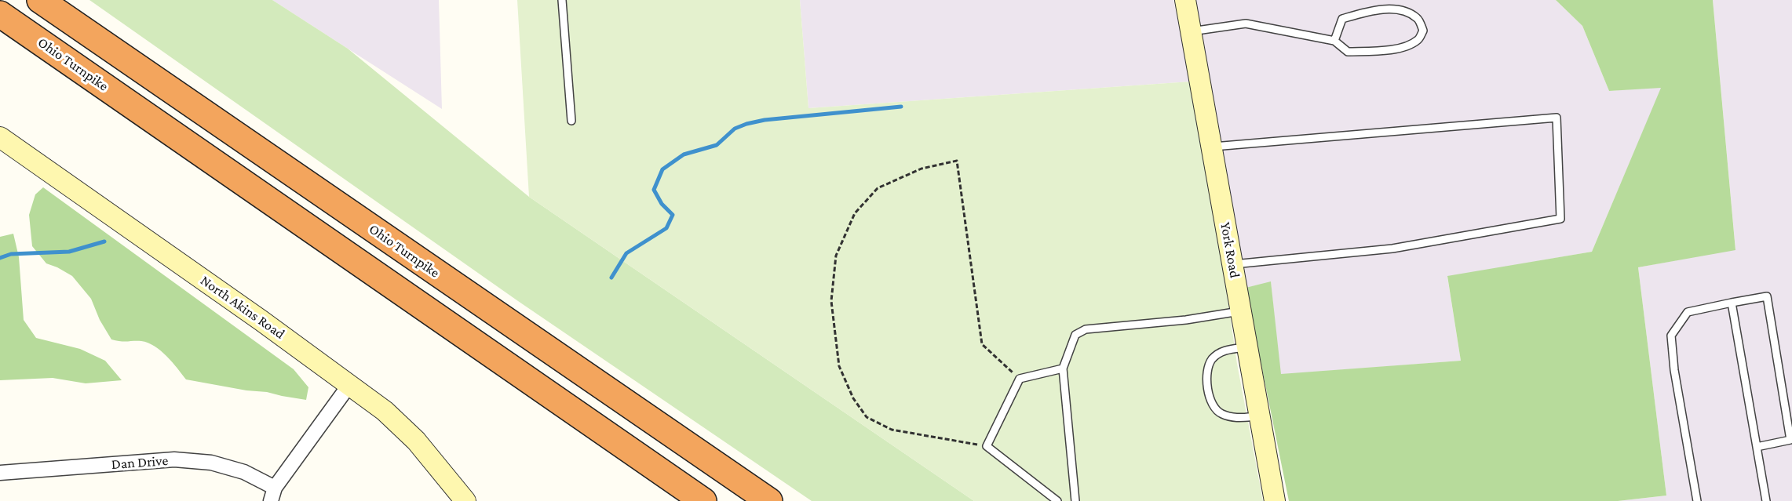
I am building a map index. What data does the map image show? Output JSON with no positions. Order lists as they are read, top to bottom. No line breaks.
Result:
{"streets":{"highway":["Ohio Turnpike"],"street":["York Road","North Akins Road","Dan Drive"]}}
